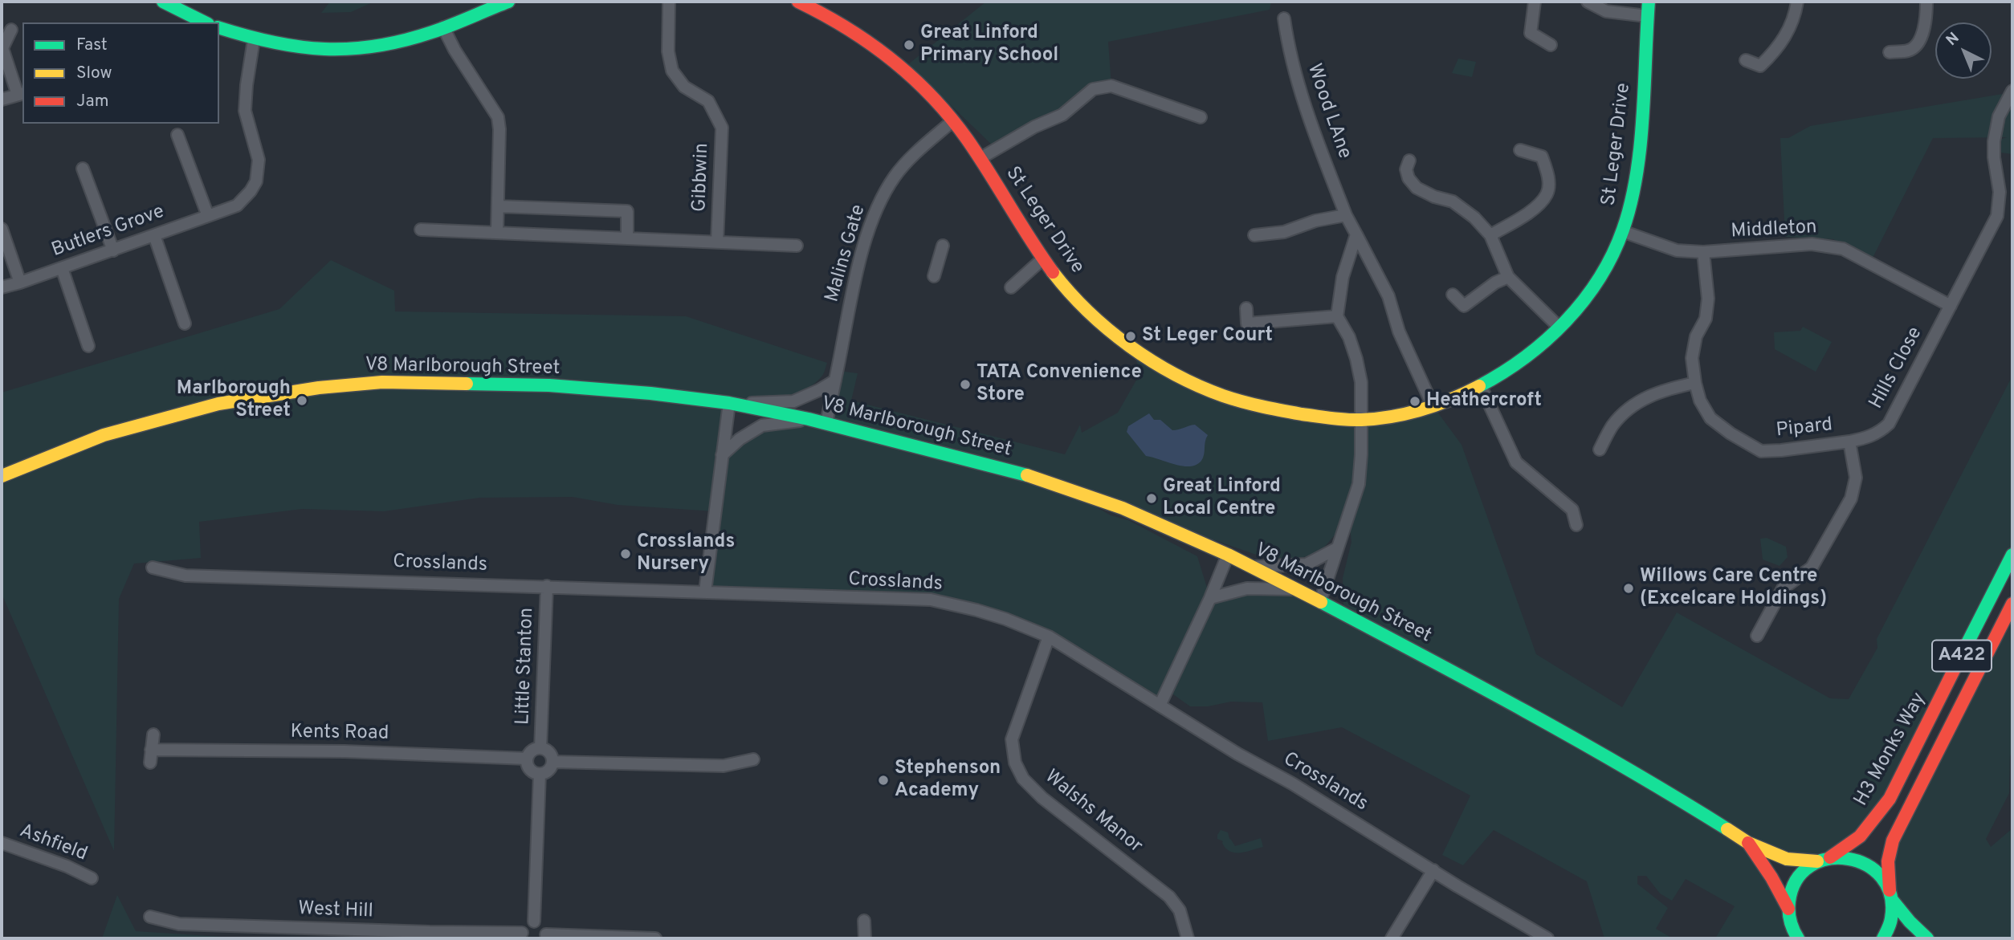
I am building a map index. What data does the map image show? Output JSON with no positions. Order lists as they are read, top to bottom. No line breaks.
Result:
{"streets":{"street":["Wood LAne","St Leger Drive","Gibbwin","Middleton","Butlers Grove","Malins Gate","V8 Marlborough Street","Hills Close","Pipard","Crosslands","A422","Little Stanton","Kents Road","H3 Monks Way","Walshs Manor","Ashfield","West Hill"]},"crossings":[["Wood LAne","St Leger Drive"],["St Leger Drive","Middleton"],["St Leger Drive","Malins Gate"],["Middleton","Hills Close"],["Middleton","Pipard"],["Malins Gate","V8 Marlborough Street"],["V8 Marlborough Street","A422"],["Hills Close","Pipard"],["Crosslands","Little Stanton"],["Crosslands","Walshs Manor"],["A422","H3 Monks Way"],["Little Stanton","Kents Road"]],"places":["Great Linford Primary School","St Leger Court","TATA Convenience Store","Marlborough Street","Heathercroft","Great Linford Local Centre","Crosslands Nursery","Willows Care Centre (Excelcare Holdings)","Stephenson Academy"],"legend":["Fast","Slow","Jam"],"north":"top left"}
